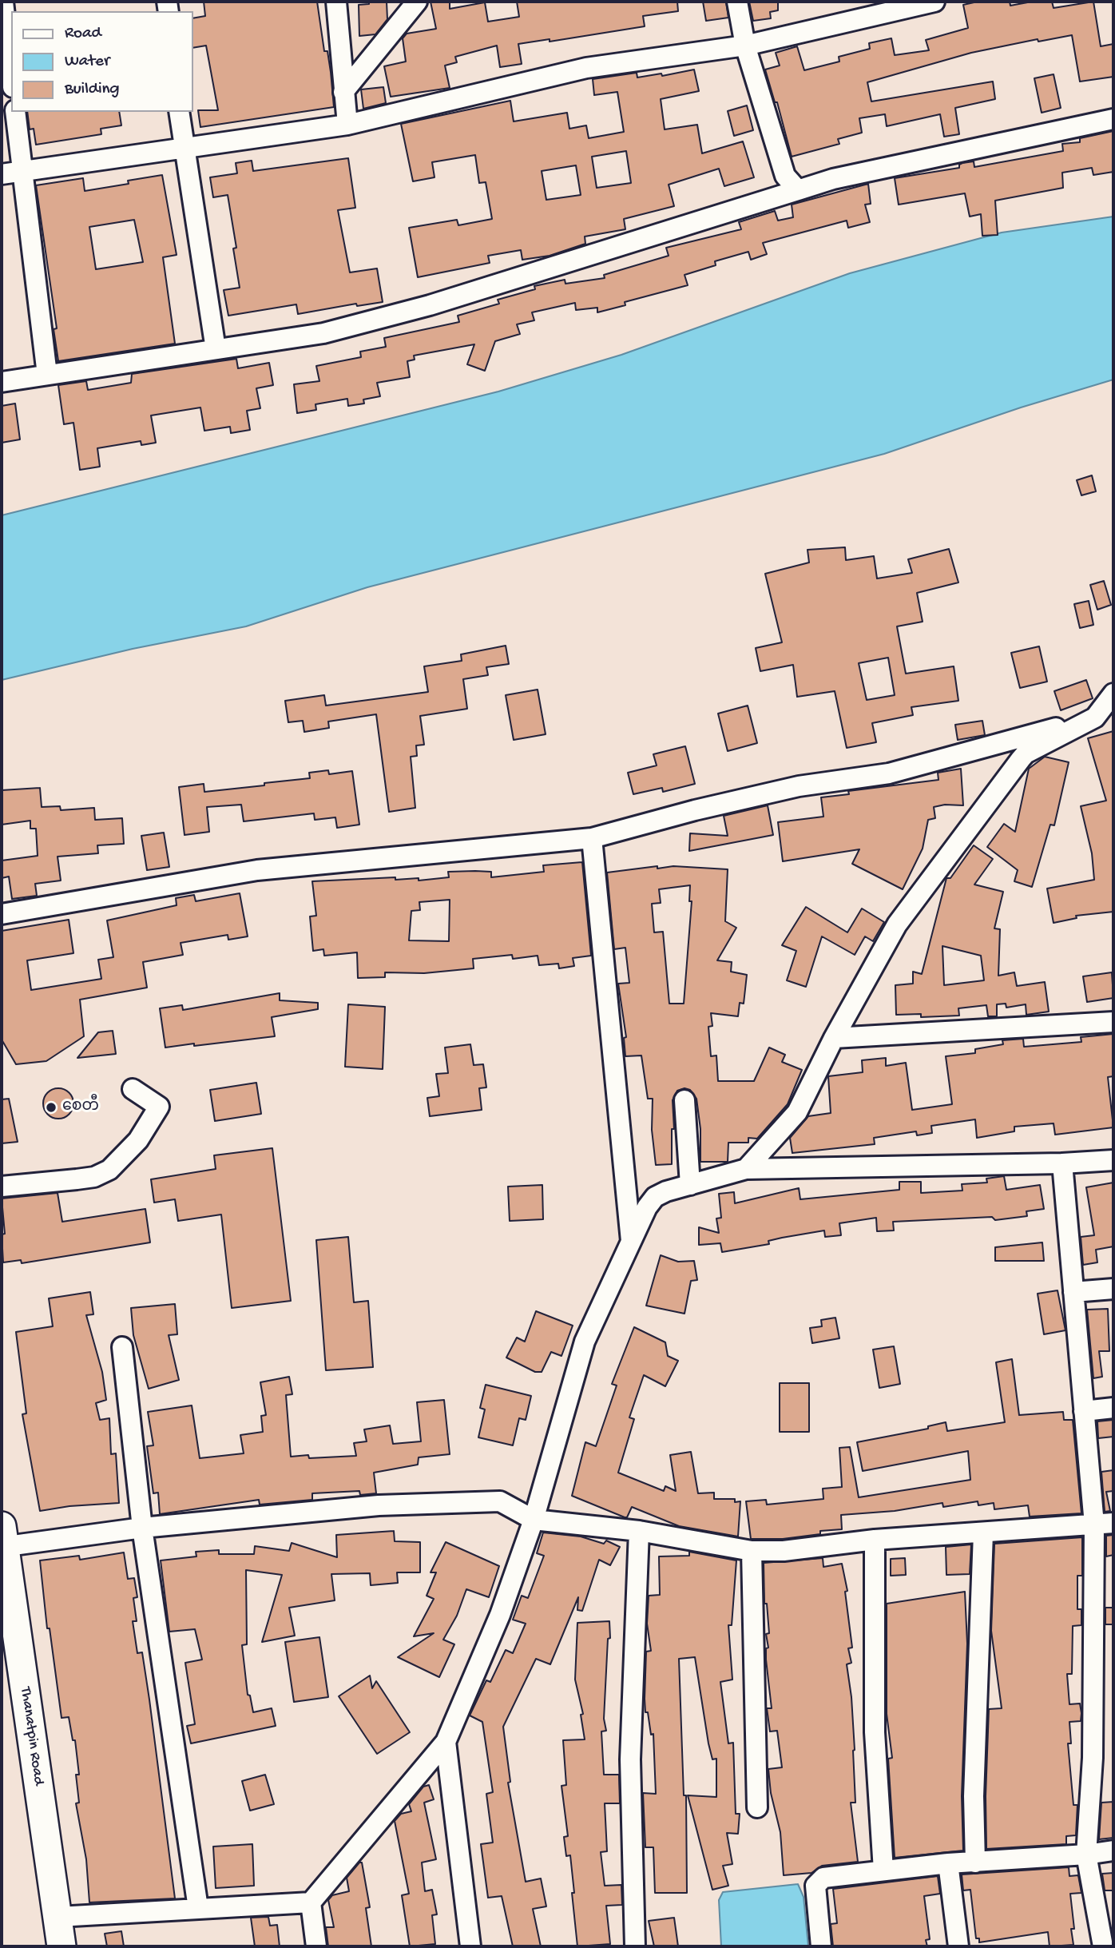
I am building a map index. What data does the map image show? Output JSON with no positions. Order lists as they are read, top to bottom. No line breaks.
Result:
{"streets":{"main road":["Thanatpin Road"]},"places":["စေတီ"],"legend":["Road","Water","Building"]}
